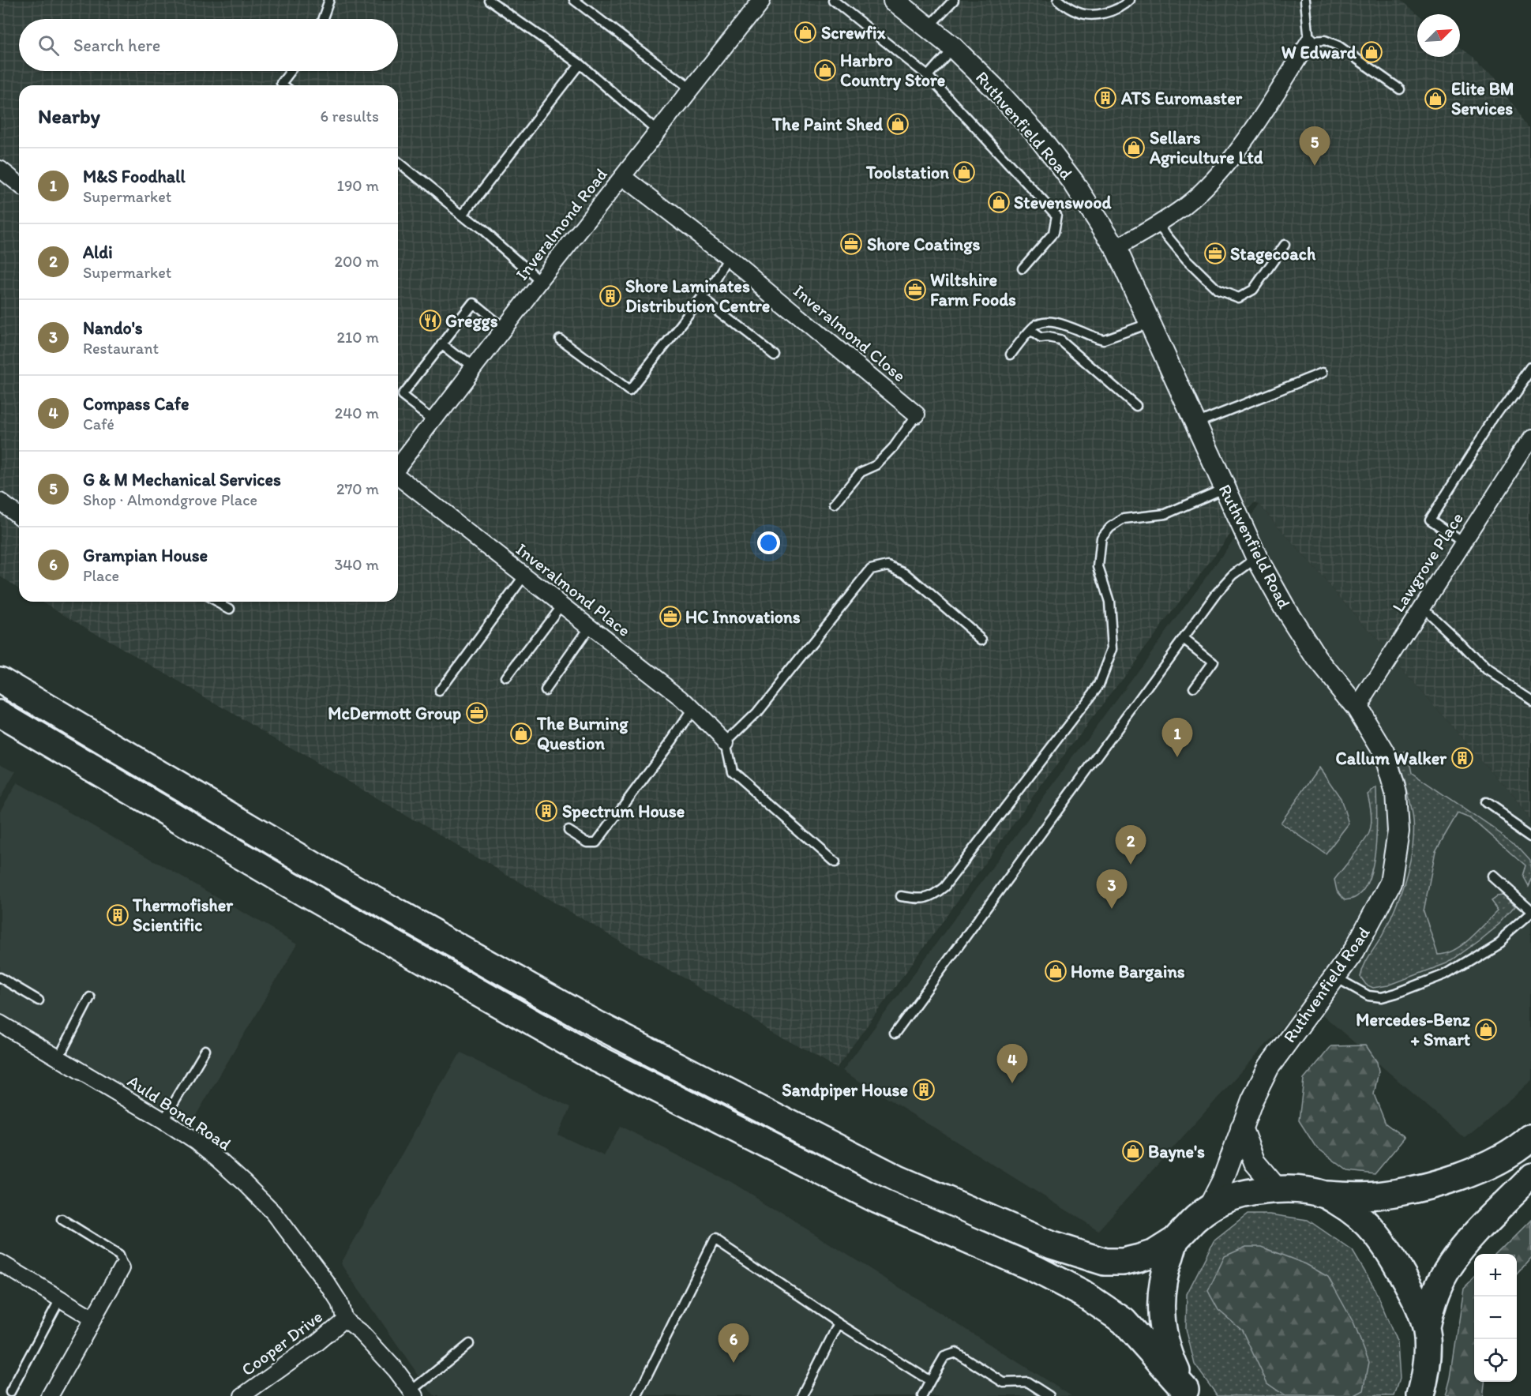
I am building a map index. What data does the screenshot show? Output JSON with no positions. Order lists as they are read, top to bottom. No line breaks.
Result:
{"streets":{"street":["Ruthvenfield Road","Inveralmond Road","Inveralmond Close","Lawgrove Place","Inveralmond Place","Auld Bond Road","Cooper Drive"]},"crossings":[["Ruthvenfield Road","Lawgrove Place"],["Inveralmond Road","Inveralmond Close"],["Auld Bond Road","Cooper Drive"]],"places":{"shop":["Screwfix","W Edward","Harbro Country Store","Elite BM Services","The Paint Shed","Sellars Agriculture Ltd","Toolstation","Stevenswood","The Burning Question","Home Bargains","Mercedes-Benz + Smart","Bayne's"],"building":["ATS Euromaster","Shore Laminates Distribution Centre","Callum Walker","Spectrum House","Thermofisher Scientific","Sandpiper House"],"office":["Shore Coatings","Stagecoach","Wiltshire Farm Foods","HC Innovations","McDermott Group"],"restaurant":["Greggs"]},"north":"top right","page":{"search":"Search here","heading":["Nearby","6 results"],"pins":["5","1","2","3","4","6"],"list":[{"mark":"1","name":"M&S Foodhall","note":"Supermarket","value":"190 m"},{"mark":"2","name":"Aldi","note":"Supermarket","value":"200 m"},{"mark":"3","name":"Nando's","note":"Restaurant","value":"210 m"},{"mark":"4","name":"Compass Cafe","note":"Café","value":"240 m"},{"mark":"5","name":"G & M Mechanical Services","note":"Shop · Almondgrove Place","value":"270 m"},{"mark":"6","name":"Grampian House","note":"Place","value":"340 m"}],"map_buttons":["+","−"]}}
